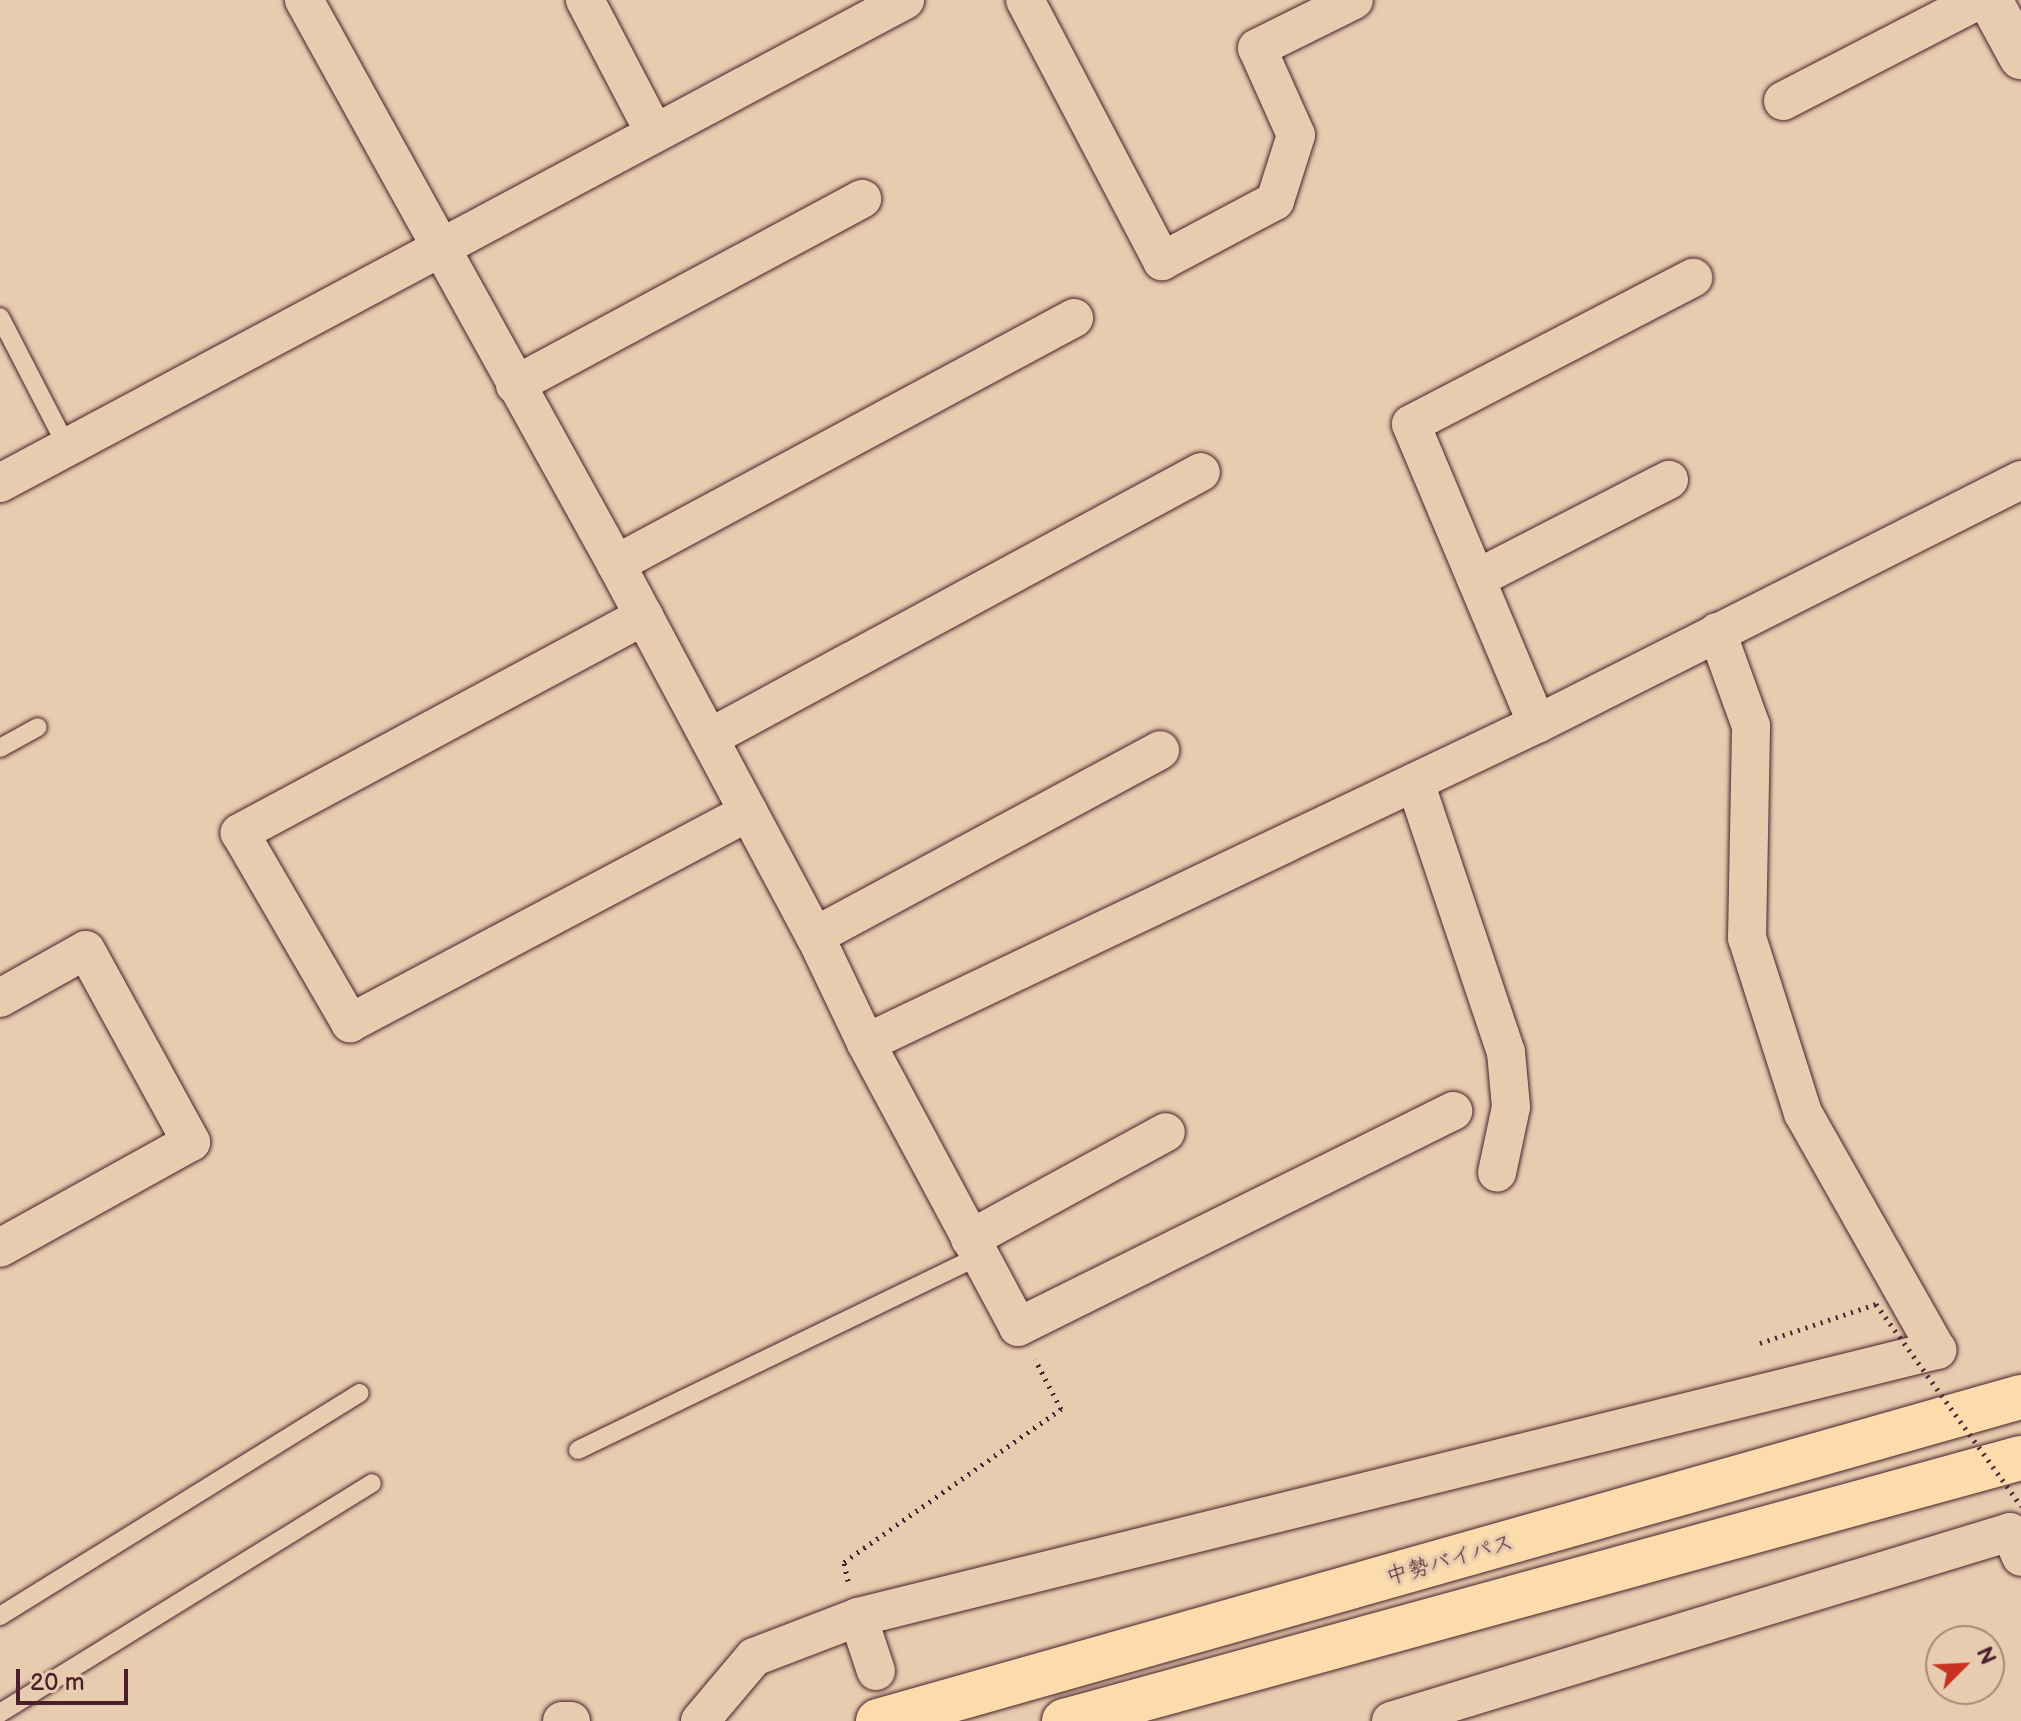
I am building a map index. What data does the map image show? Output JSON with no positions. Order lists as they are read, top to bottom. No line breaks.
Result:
{"streets":{"highway":["中勢バイパス"]},"scale_bar":"20 m","north":"top right"}
